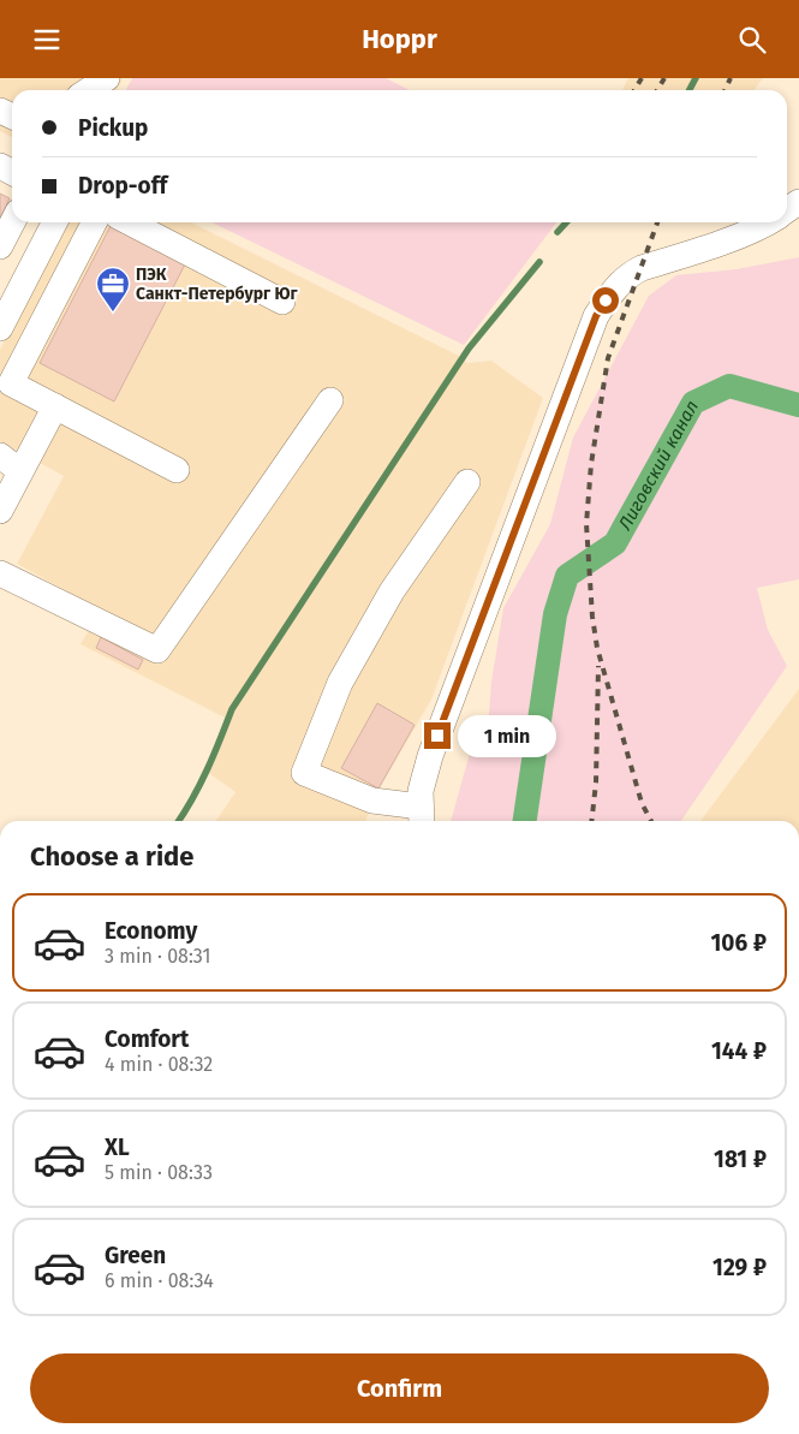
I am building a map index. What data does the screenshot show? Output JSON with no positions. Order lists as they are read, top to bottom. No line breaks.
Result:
{"water":["Лиговский канал"],"places":{"office":["ПЭК Санкт-Петербург Юг"]},"page":{"header":"Hoppr","banner":["Pickup","Drop-off"],"bubble":"1 min","heading":"Choose a ride","list":[{"name":"Economy","note":"3 min · 08:31","value":"106 ₽"},{"name":"Comfort","note":"4 min · 08:32","value":"144 ₽"},{"name":"XL","note":"5 min · 08:33","value":"181 ₽"},{"name":"Green","note":"6 min · 08:34","value":"129 ₽"}],"buttons":"Confirm"}}
